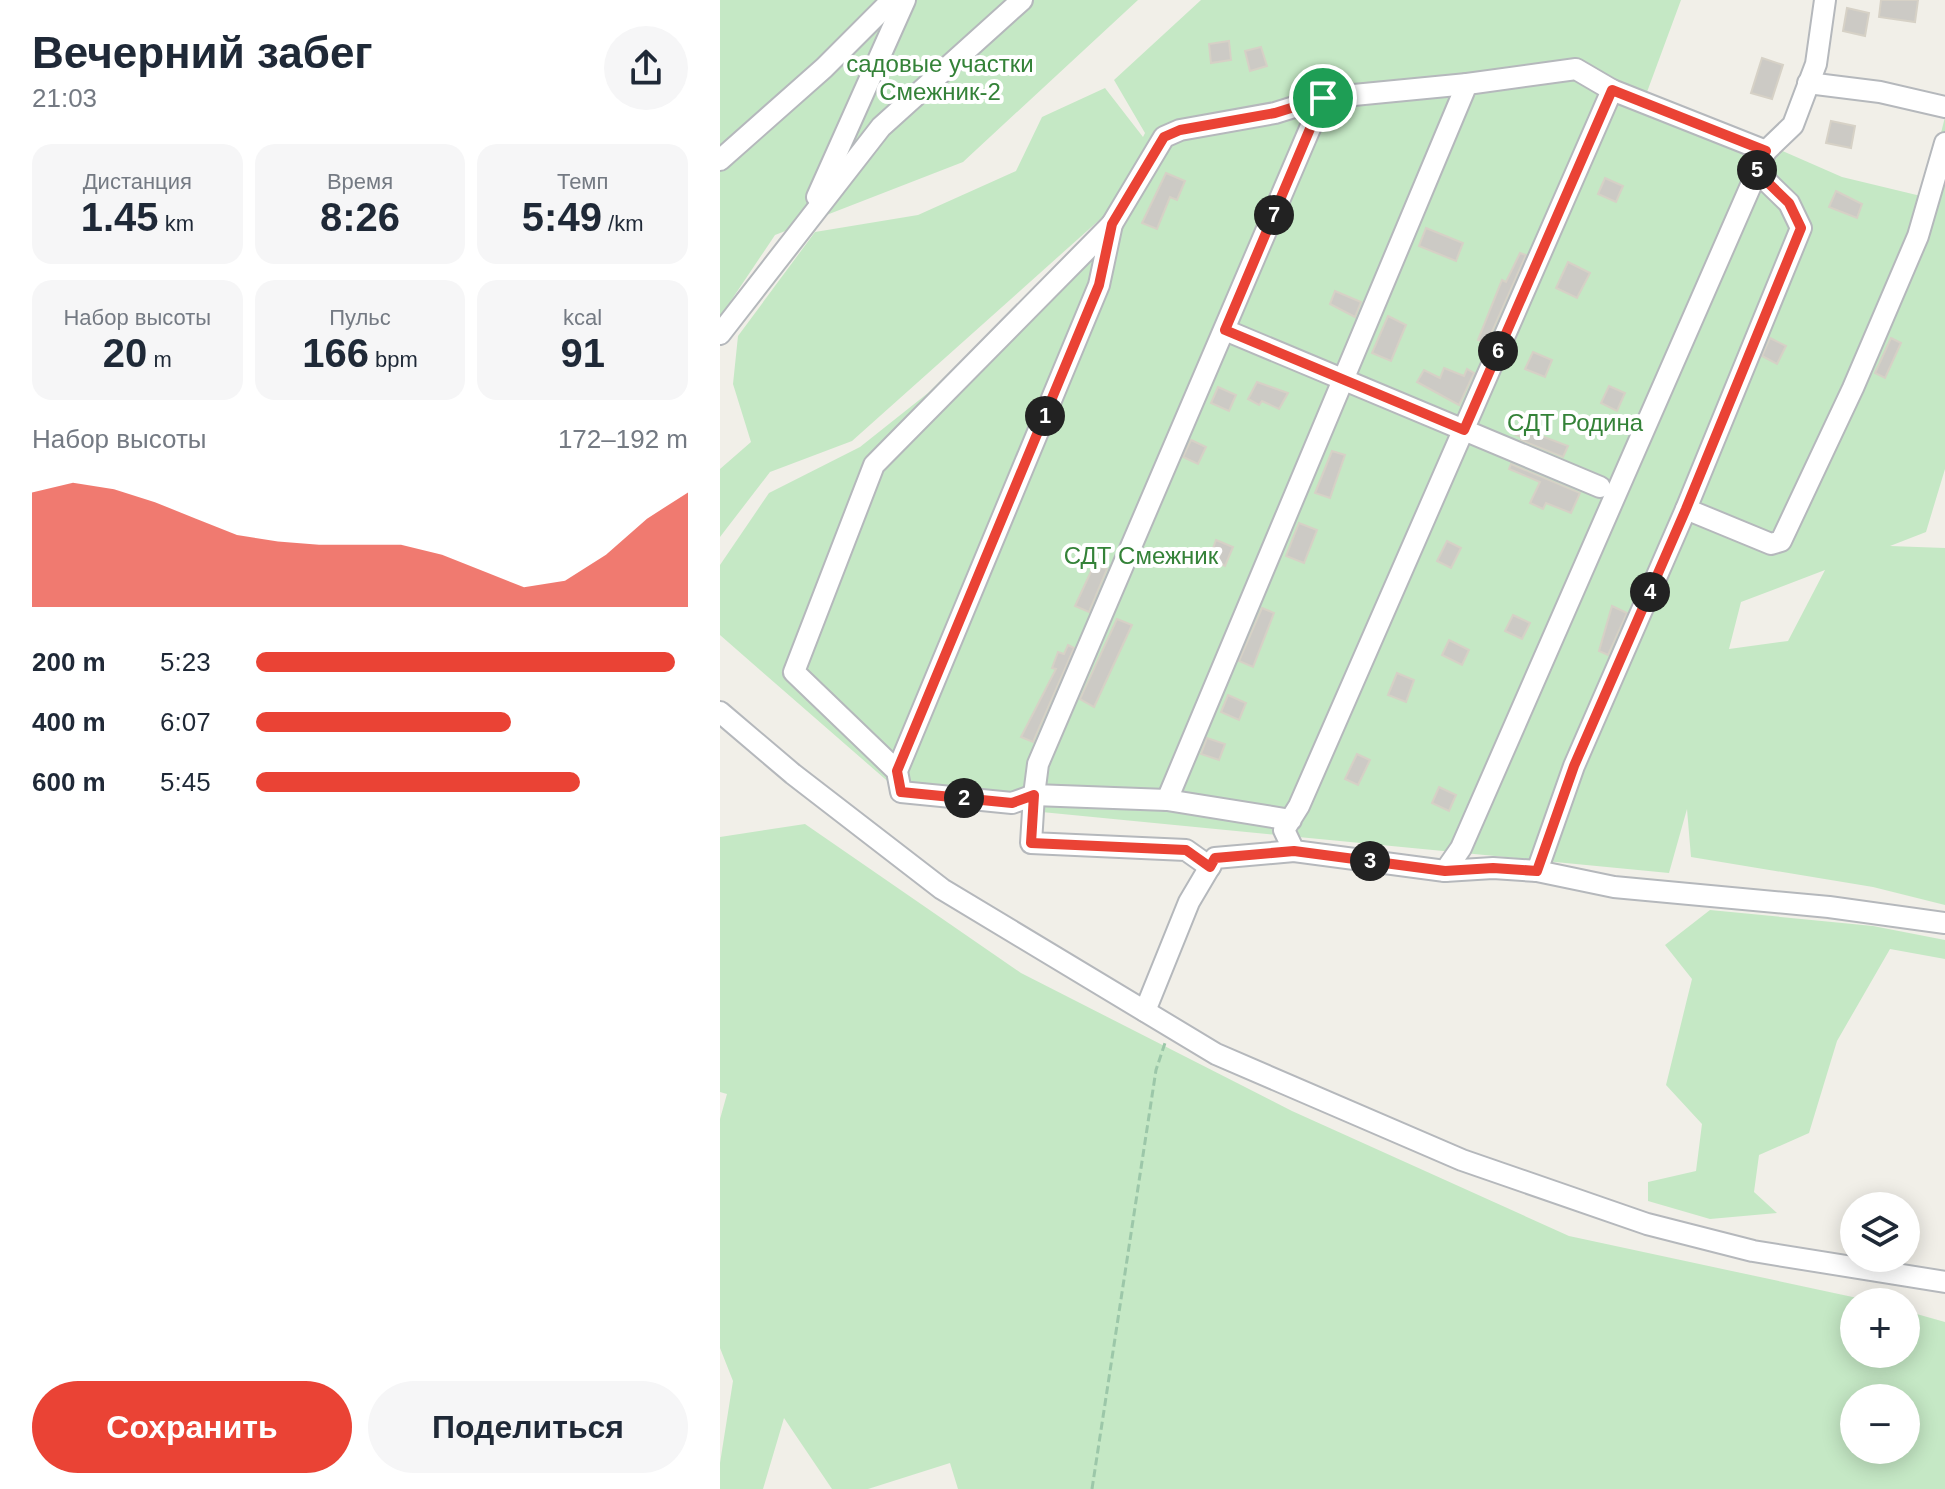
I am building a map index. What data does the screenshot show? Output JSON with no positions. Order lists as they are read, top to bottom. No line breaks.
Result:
{"parks":["садовые участки Смежник-2","СДТ Родина","СДТ Смежник"],"page":{"heading":["Вечерний забег","21:03"],"stats":[["Дистанция","1.45 km"],["Время","8:26"],["Темп","5:49 /km"],["Набор высоты","20 m"],["Пульс","166 bpm"],["kcal","91"]],"pins":["5","7","6","1","4","2","3"],"chart":["Набор высоты","172–192 m"],"list":[{"name":"200 m","note":"5:23"},{"name":"400 m","note":"6:07"},{"name":"600 m","note":"5:45"}],"map_buttons":["+","−"],"buttons":["Сохранить","Поделиться"]}}
